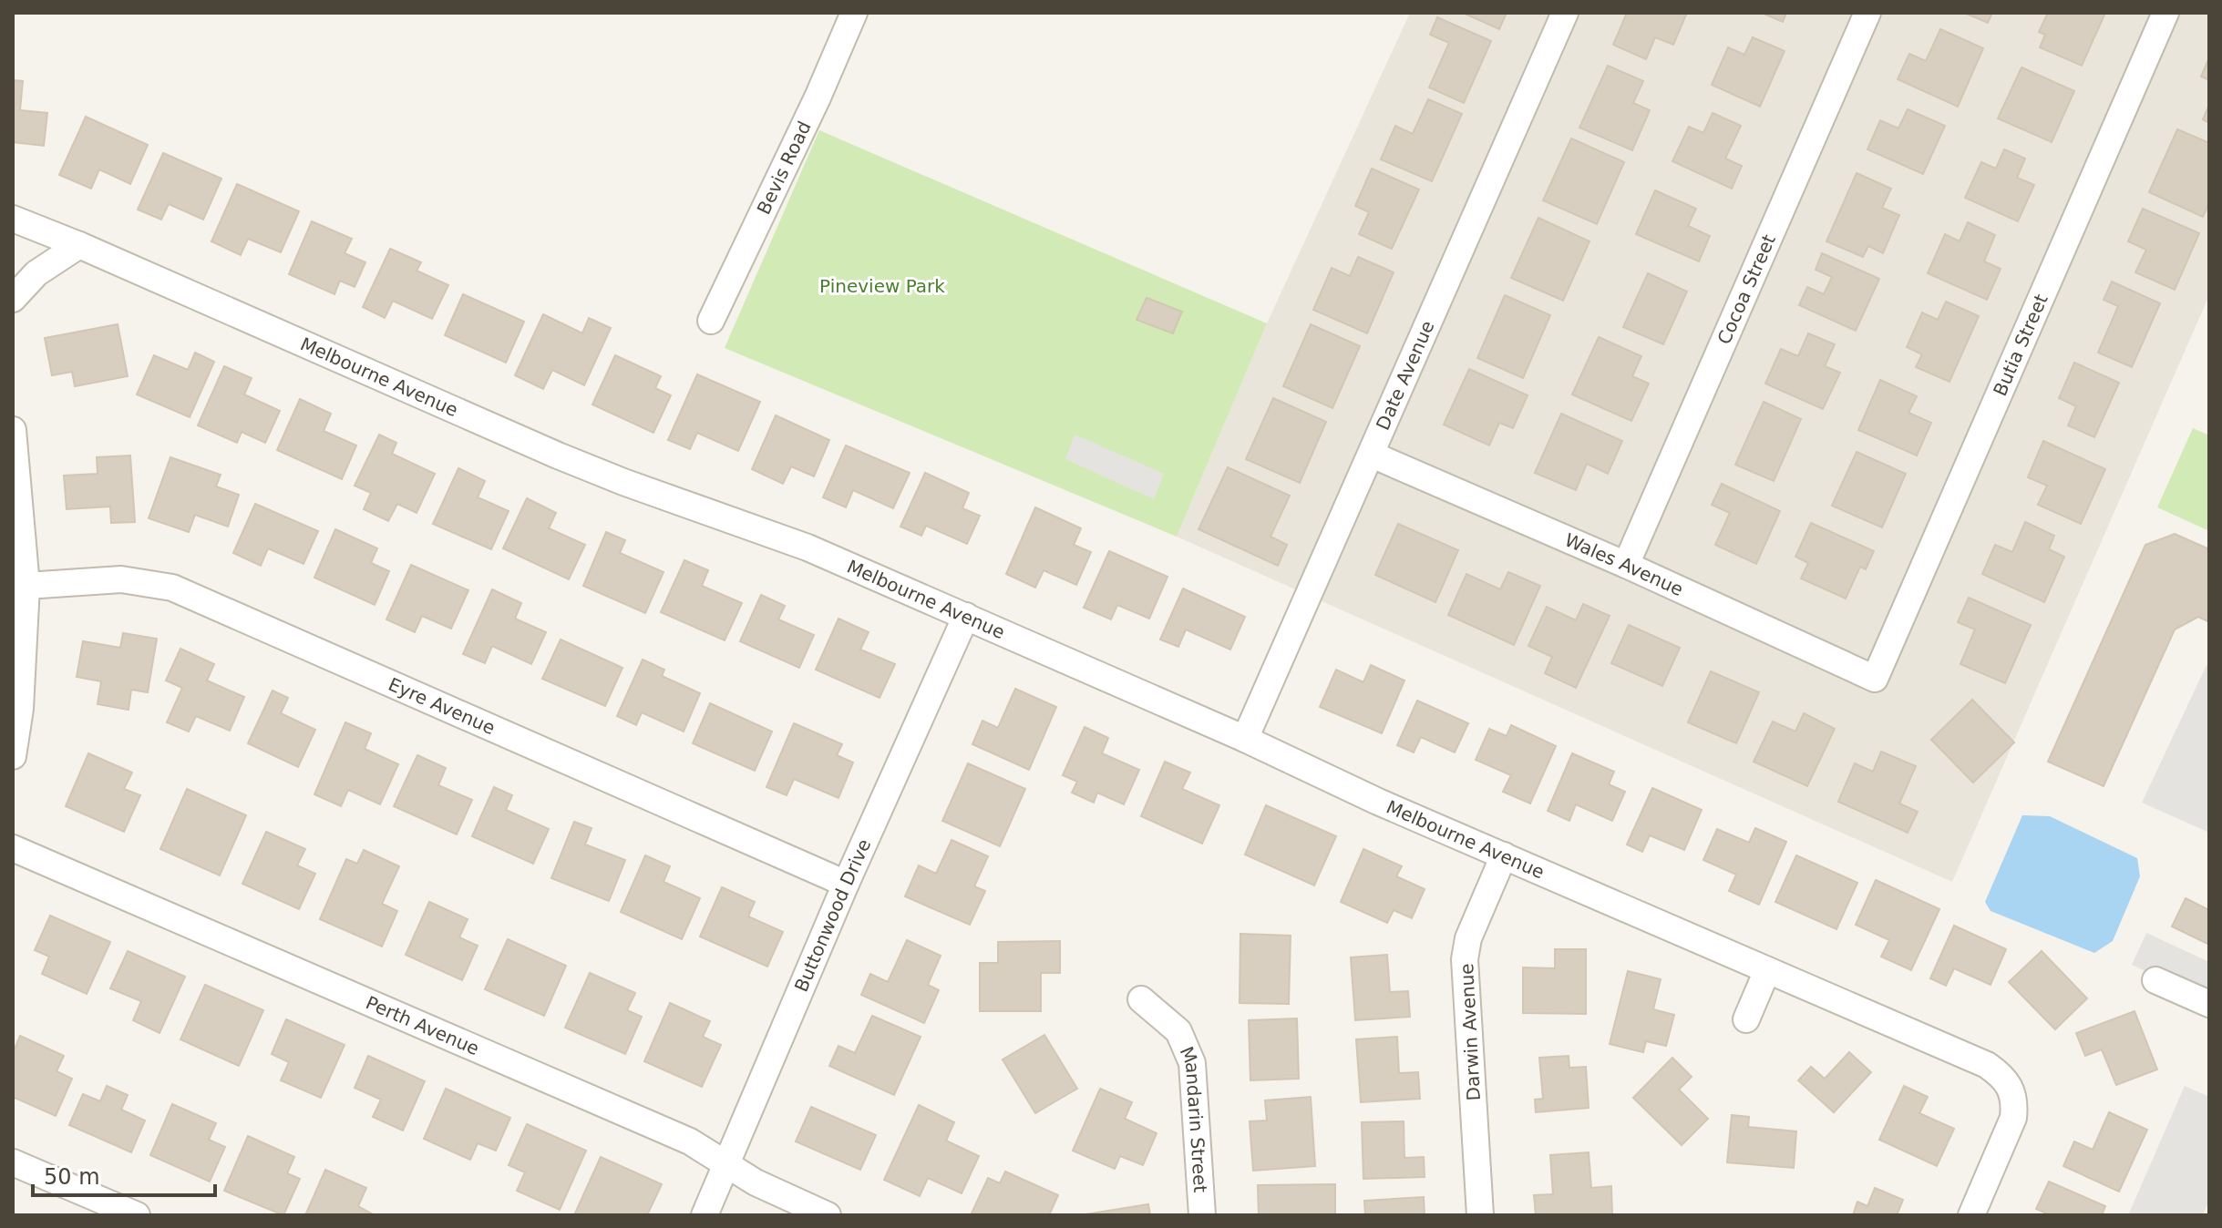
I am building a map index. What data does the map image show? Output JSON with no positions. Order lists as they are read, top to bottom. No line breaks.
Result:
{"streets":{"street":["Bevis Road","Cocoa Street","Butia Street","Date Avenue","Melbourne Avenue","Wales Avenue","Eyre Avenue","Buttonwood Drive","Perth Avenue","Darwin Avenue","Mandarin Street"]},"crossings":[["Cocoa Street","Wales Avenue"],["Butia Street","Wales Avenue"],["Date Avenue","Melbourne Avenue"],["Date Avenue","Wales Avenue"],["Melbourne Avenue","Buttonwood Drive"],["Melbourne Avenue","Darwin Avenue"],["Eyre Avenue","Buttonwood Drive"],["Buttonwood Drive","Perth Avenue"]],"parks":["Pineview Park"],"scale_bar":"50 m"}
